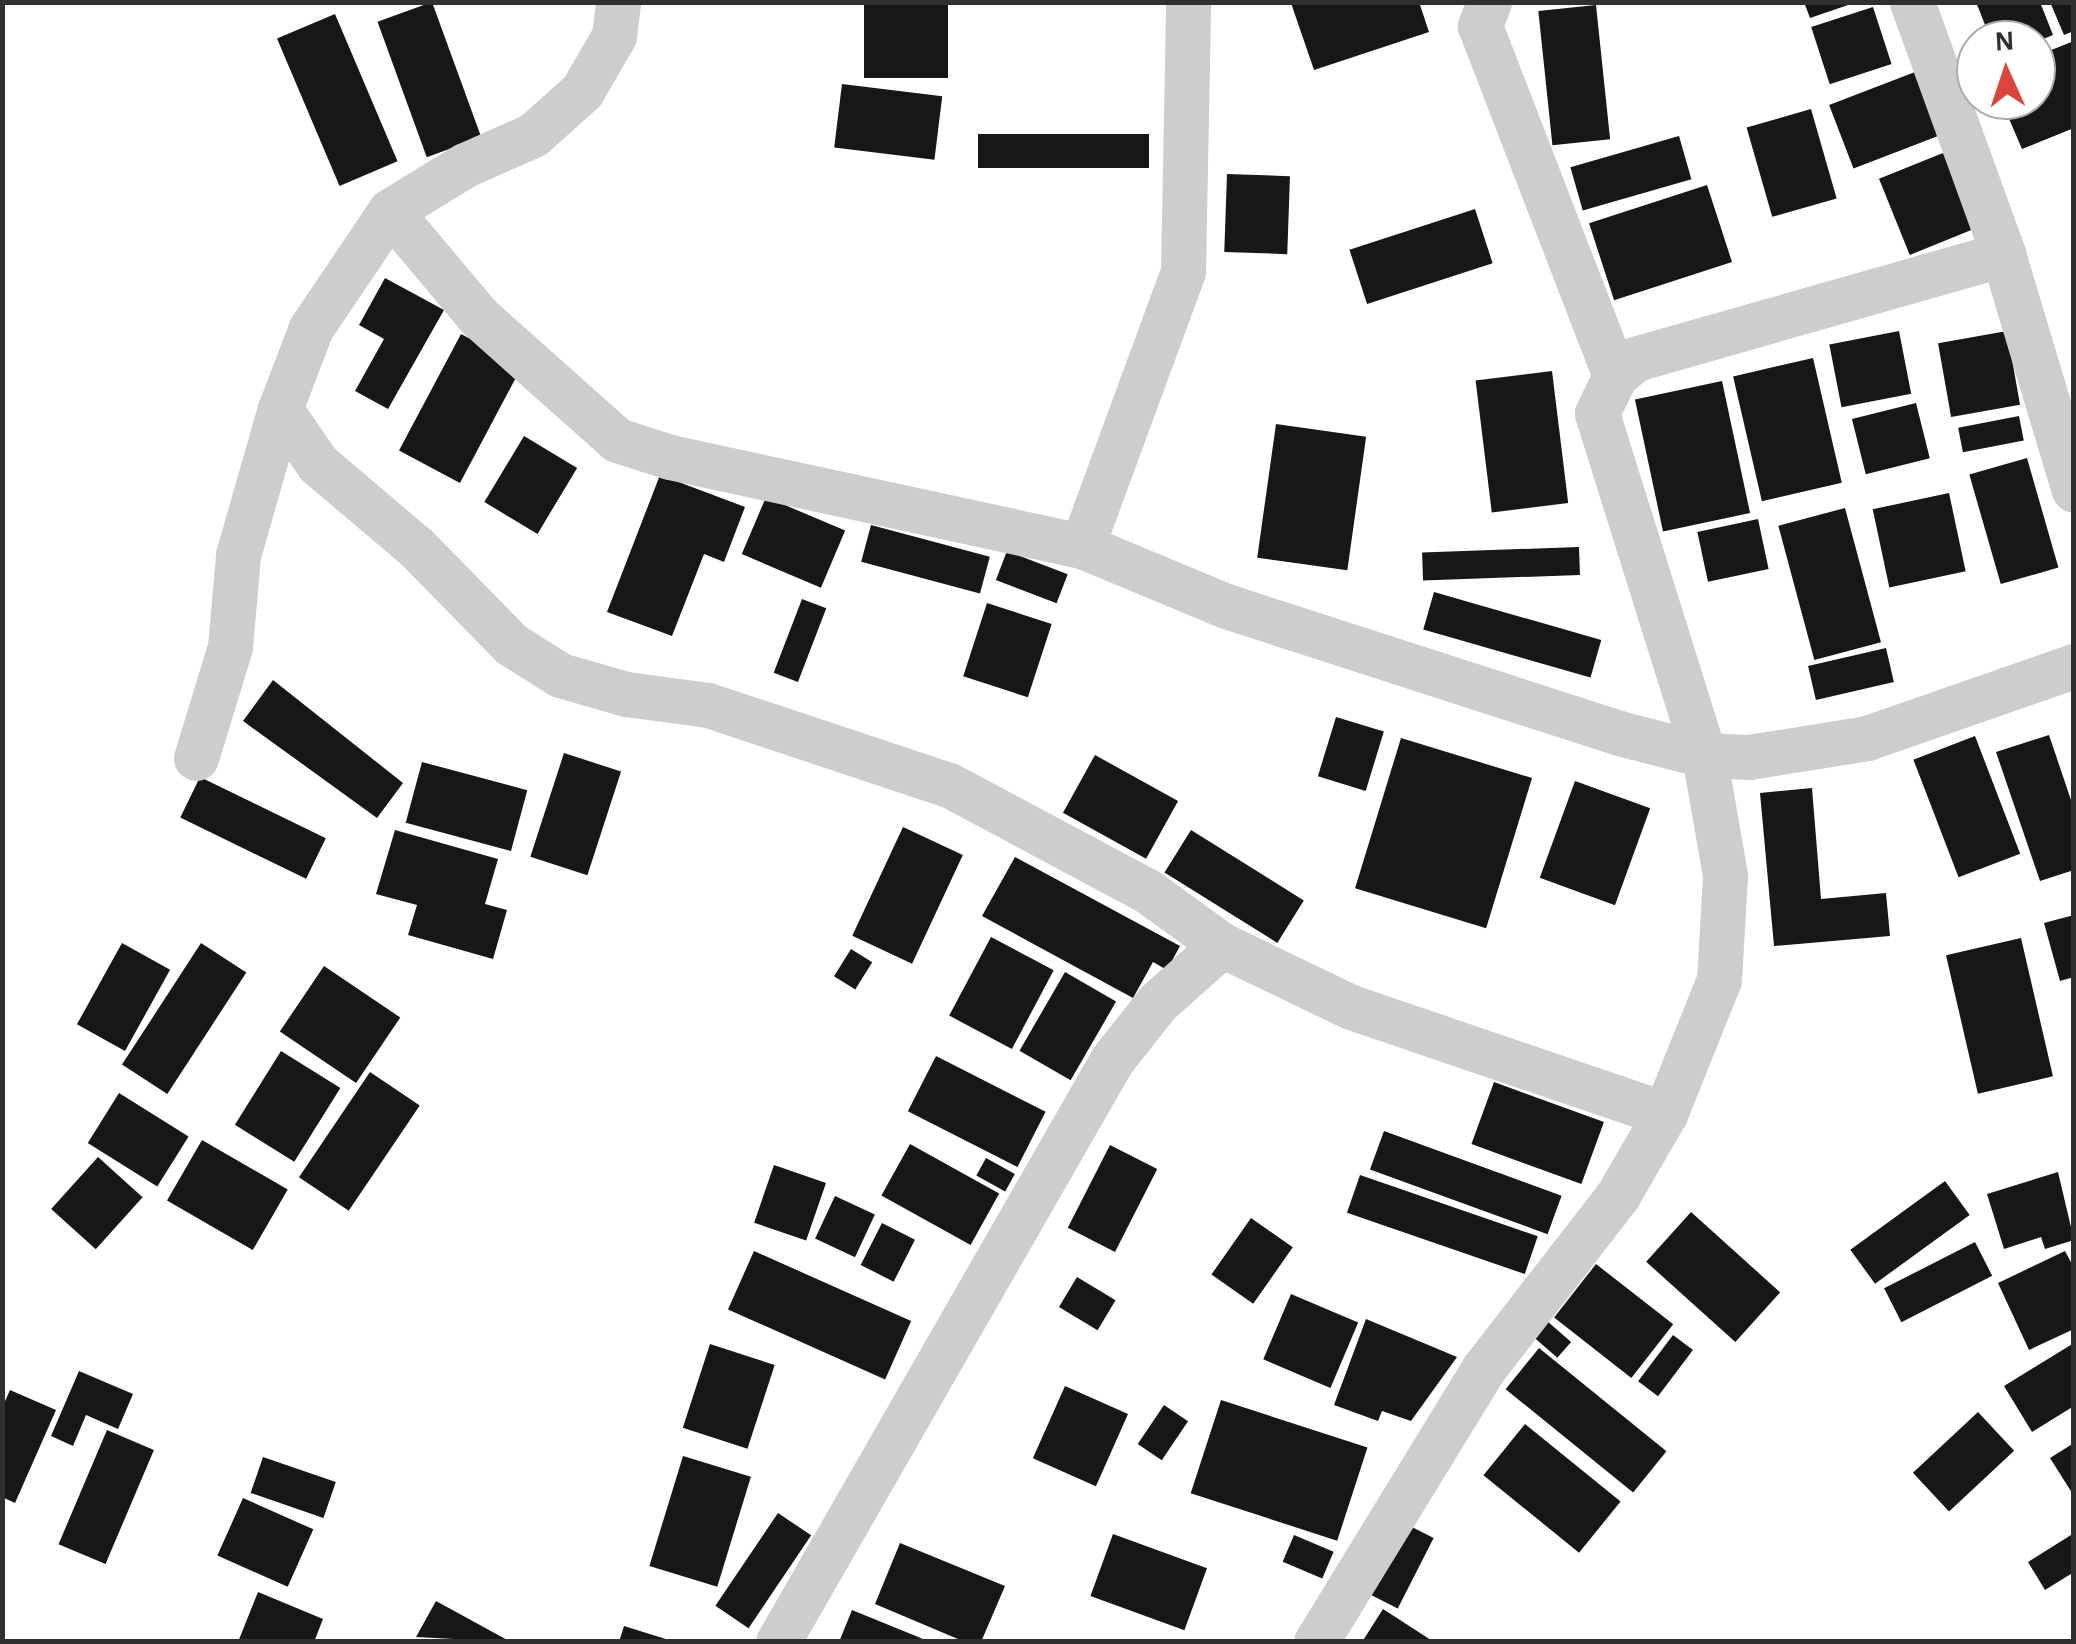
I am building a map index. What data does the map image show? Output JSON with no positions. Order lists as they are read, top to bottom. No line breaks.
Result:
{"north":"top"}
